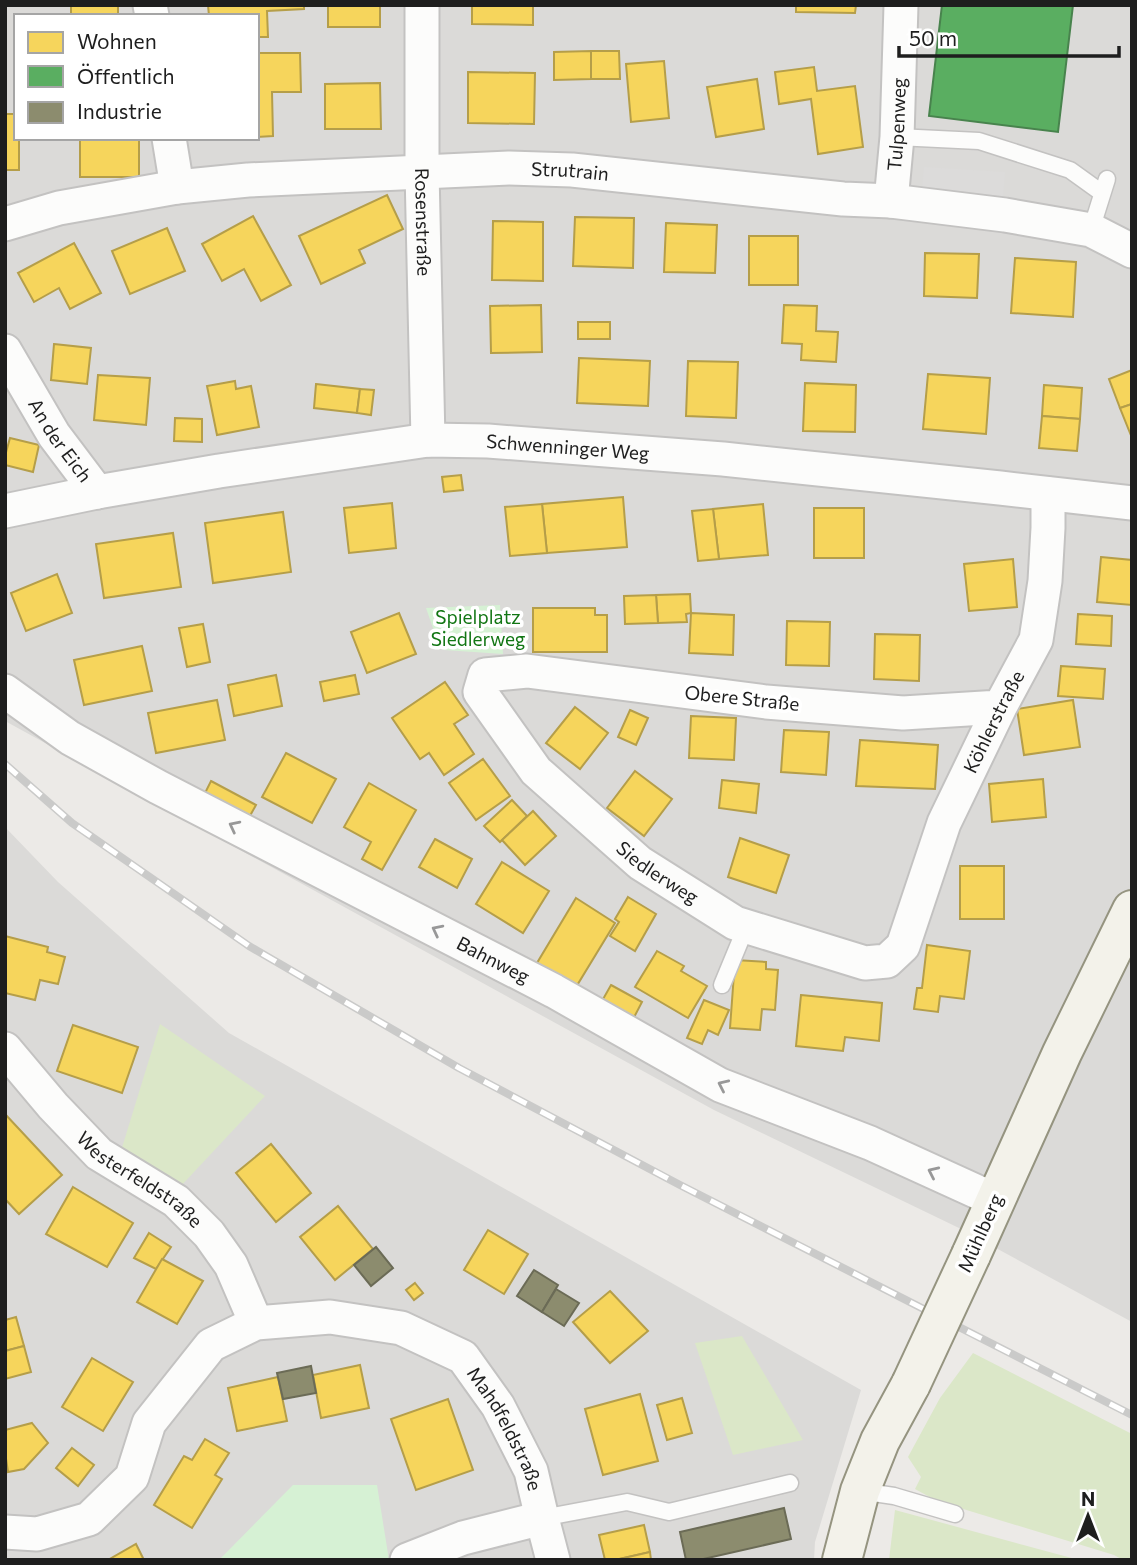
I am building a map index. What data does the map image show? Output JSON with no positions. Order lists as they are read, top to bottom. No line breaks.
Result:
{"streets":{"street":["Tulpenweg","Strutrain","Rosenstraße","An der Eich","Schwenninger Weg","Obere Straße","Köhlerstraße","Siedlerweg","Bahnweg","Westerfeldstraße","Mühlberg","Mahdfeldstraße"]},"crossings":[["Tulpenweg","Strutrain"],["Strutrain","Rosenstraße"],["Rosenstraße","Schwenninger Weg"],["An der Eich","Schwenninger Weg"],["Schwenninger Weg","Köhlerstraße"],["Obere Straße","Köhlerstraße"],["Obere Straße","Siedlerweg"],["Köhlerstraße","Siedlerweg"],["Bahnweg","Mühlberg"],["Westerfeldstraße","Mahdfeldstraße"]],"one_way":["Bahnweg"],"parks":["Spielplatz Siedlerweg"],"legend":["Wohnen","Öffentlich","Industrie"],"scale_bar":"50 m","north":"top"}
